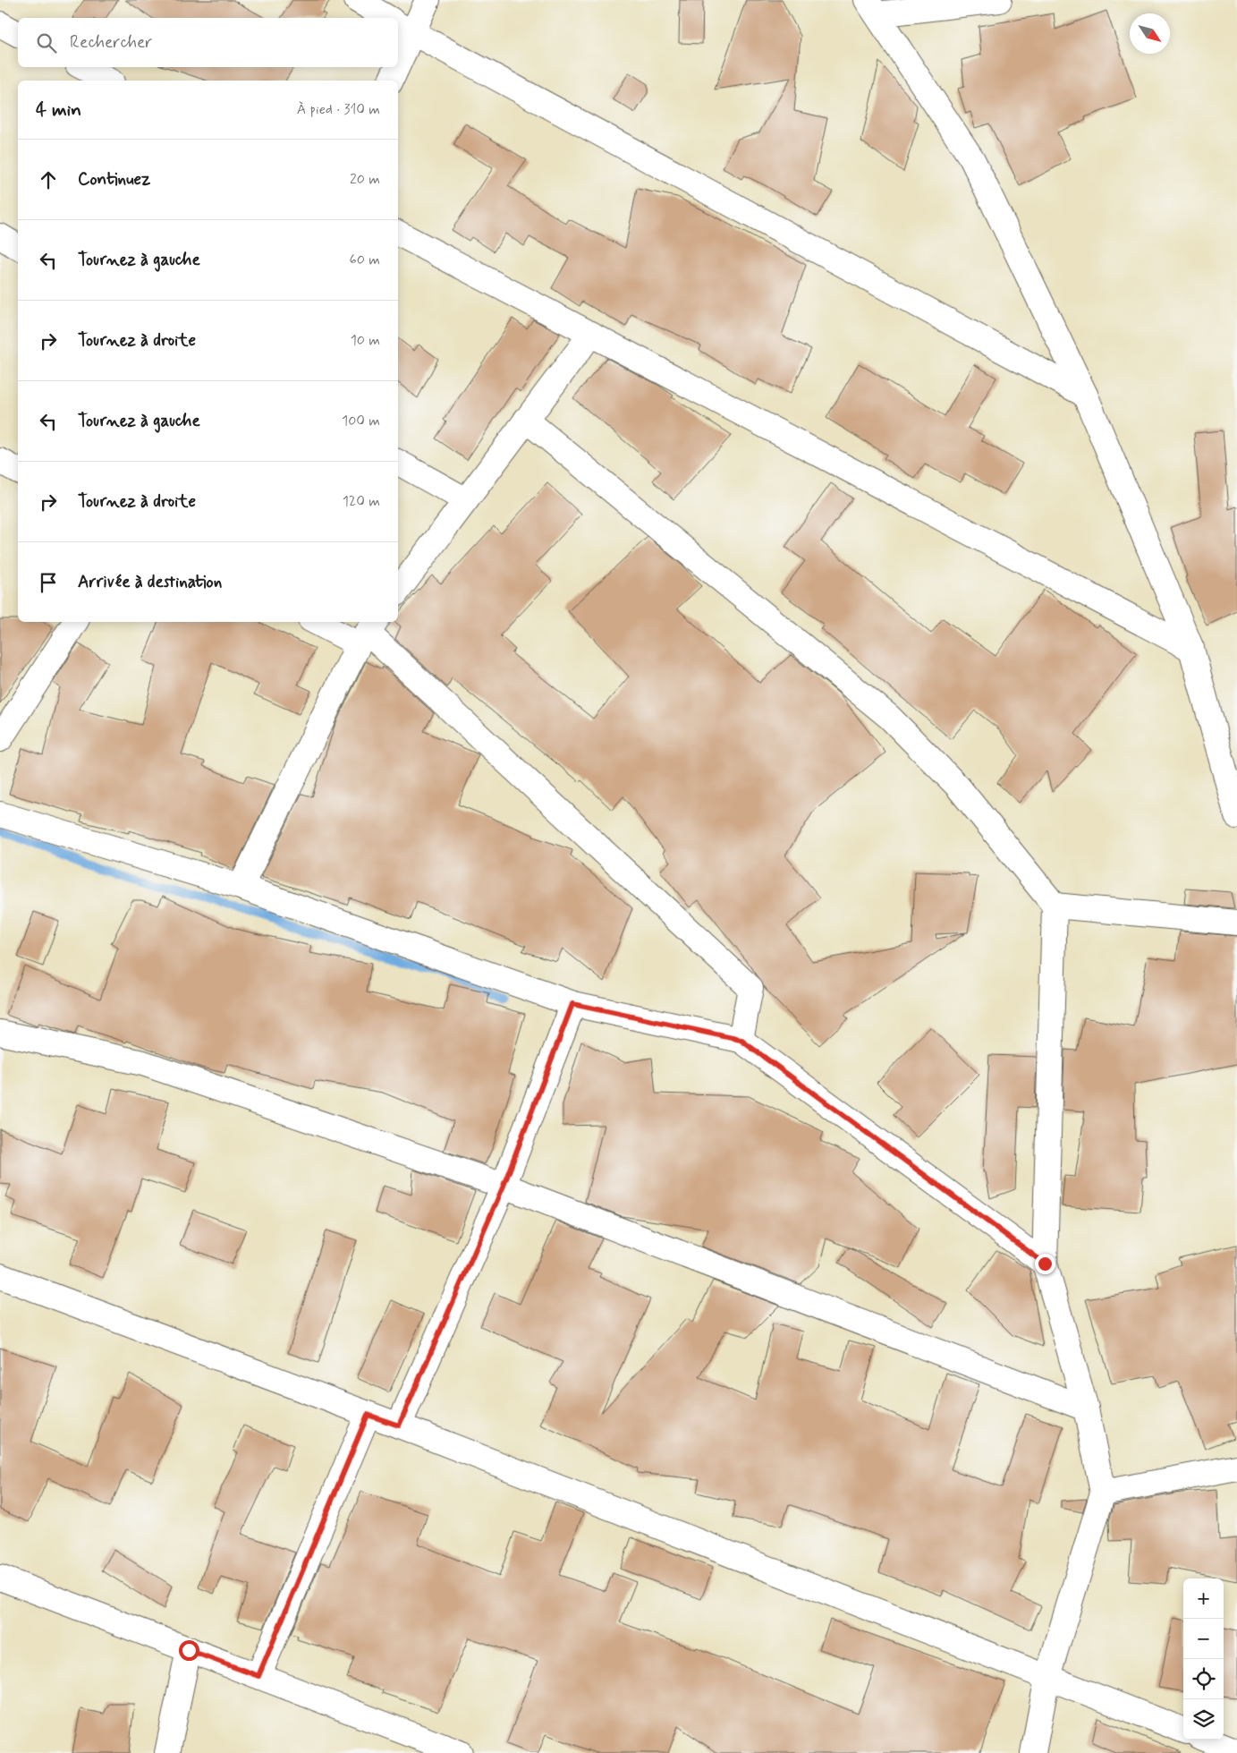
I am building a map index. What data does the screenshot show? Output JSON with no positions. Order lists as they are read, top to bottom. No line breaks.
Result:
{"north":"bottom right","page":{"search":"Rechercher","heading":["4 min","À pied · 310 m"],"list":[["Continuez","20 m"],["Tournez à gauche","60 m"],["Tournez à droite","10 m"],["Tournez à gauche","100 m"],["Tournez à droite","120 m"],"Arrivée à destination"],"map_buttons":["+","−"]}}
